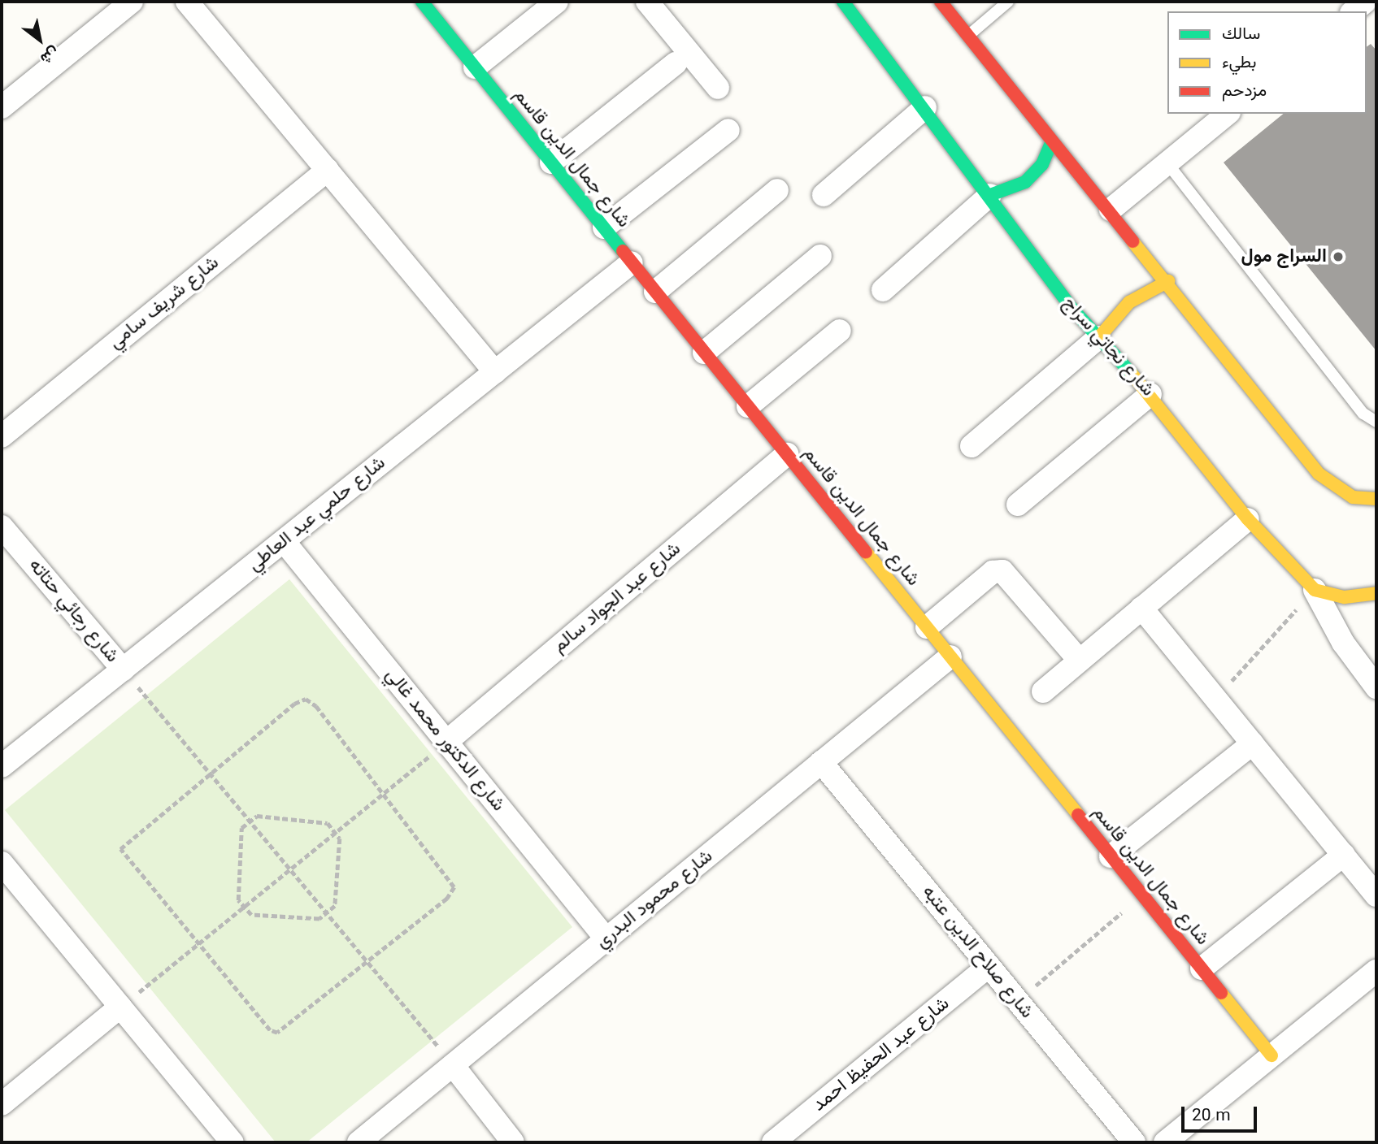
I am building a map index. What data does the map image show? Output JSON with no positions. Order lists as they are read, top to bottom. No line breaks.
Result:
{"streets":{"street":["شارع جمال الدين قاسم","شارع شريف سامي","شارع نجاتي سراج","شارع حلمي عبد العاطي","شارع عبد الجواد سالم","شارع رجائي حتاته","شارع الدكتور محمد غالي","شارع محمود البدري","شارع صلاح الدين عتبه","شارع عبد الحفيظ احمد"]},"crossings":[["شارع جمال الدين قاسم","شارع حلمي عبد العاطي"],["شارع جمال الدين قاسم","شارع عبد الجواد سالم"],["شارع جمال الدين قاسم","شارع محمود البدري"],["شارع حلمي عبد العاطي","شارع رجائي حتاته"],["شارع حلمي عبد العاطي","شارع الدكتور محمد غالي"],["شارع عبد الجواد سالم","شارع الدكتور محمد غالي"],["شارع الدكتور محمد غالي","شارع محمود البدري"],["شارع محمود البدري","شارع صلاح الدين عتبه"],["شارع صلاح الدين عتبه","شارع عبد الحفيظ احمد"]],"places":["السراج مول"],"legend":["سالك","بطيء","مزدحم"],"scale_bar":"20 m","north":"bottom right"}
